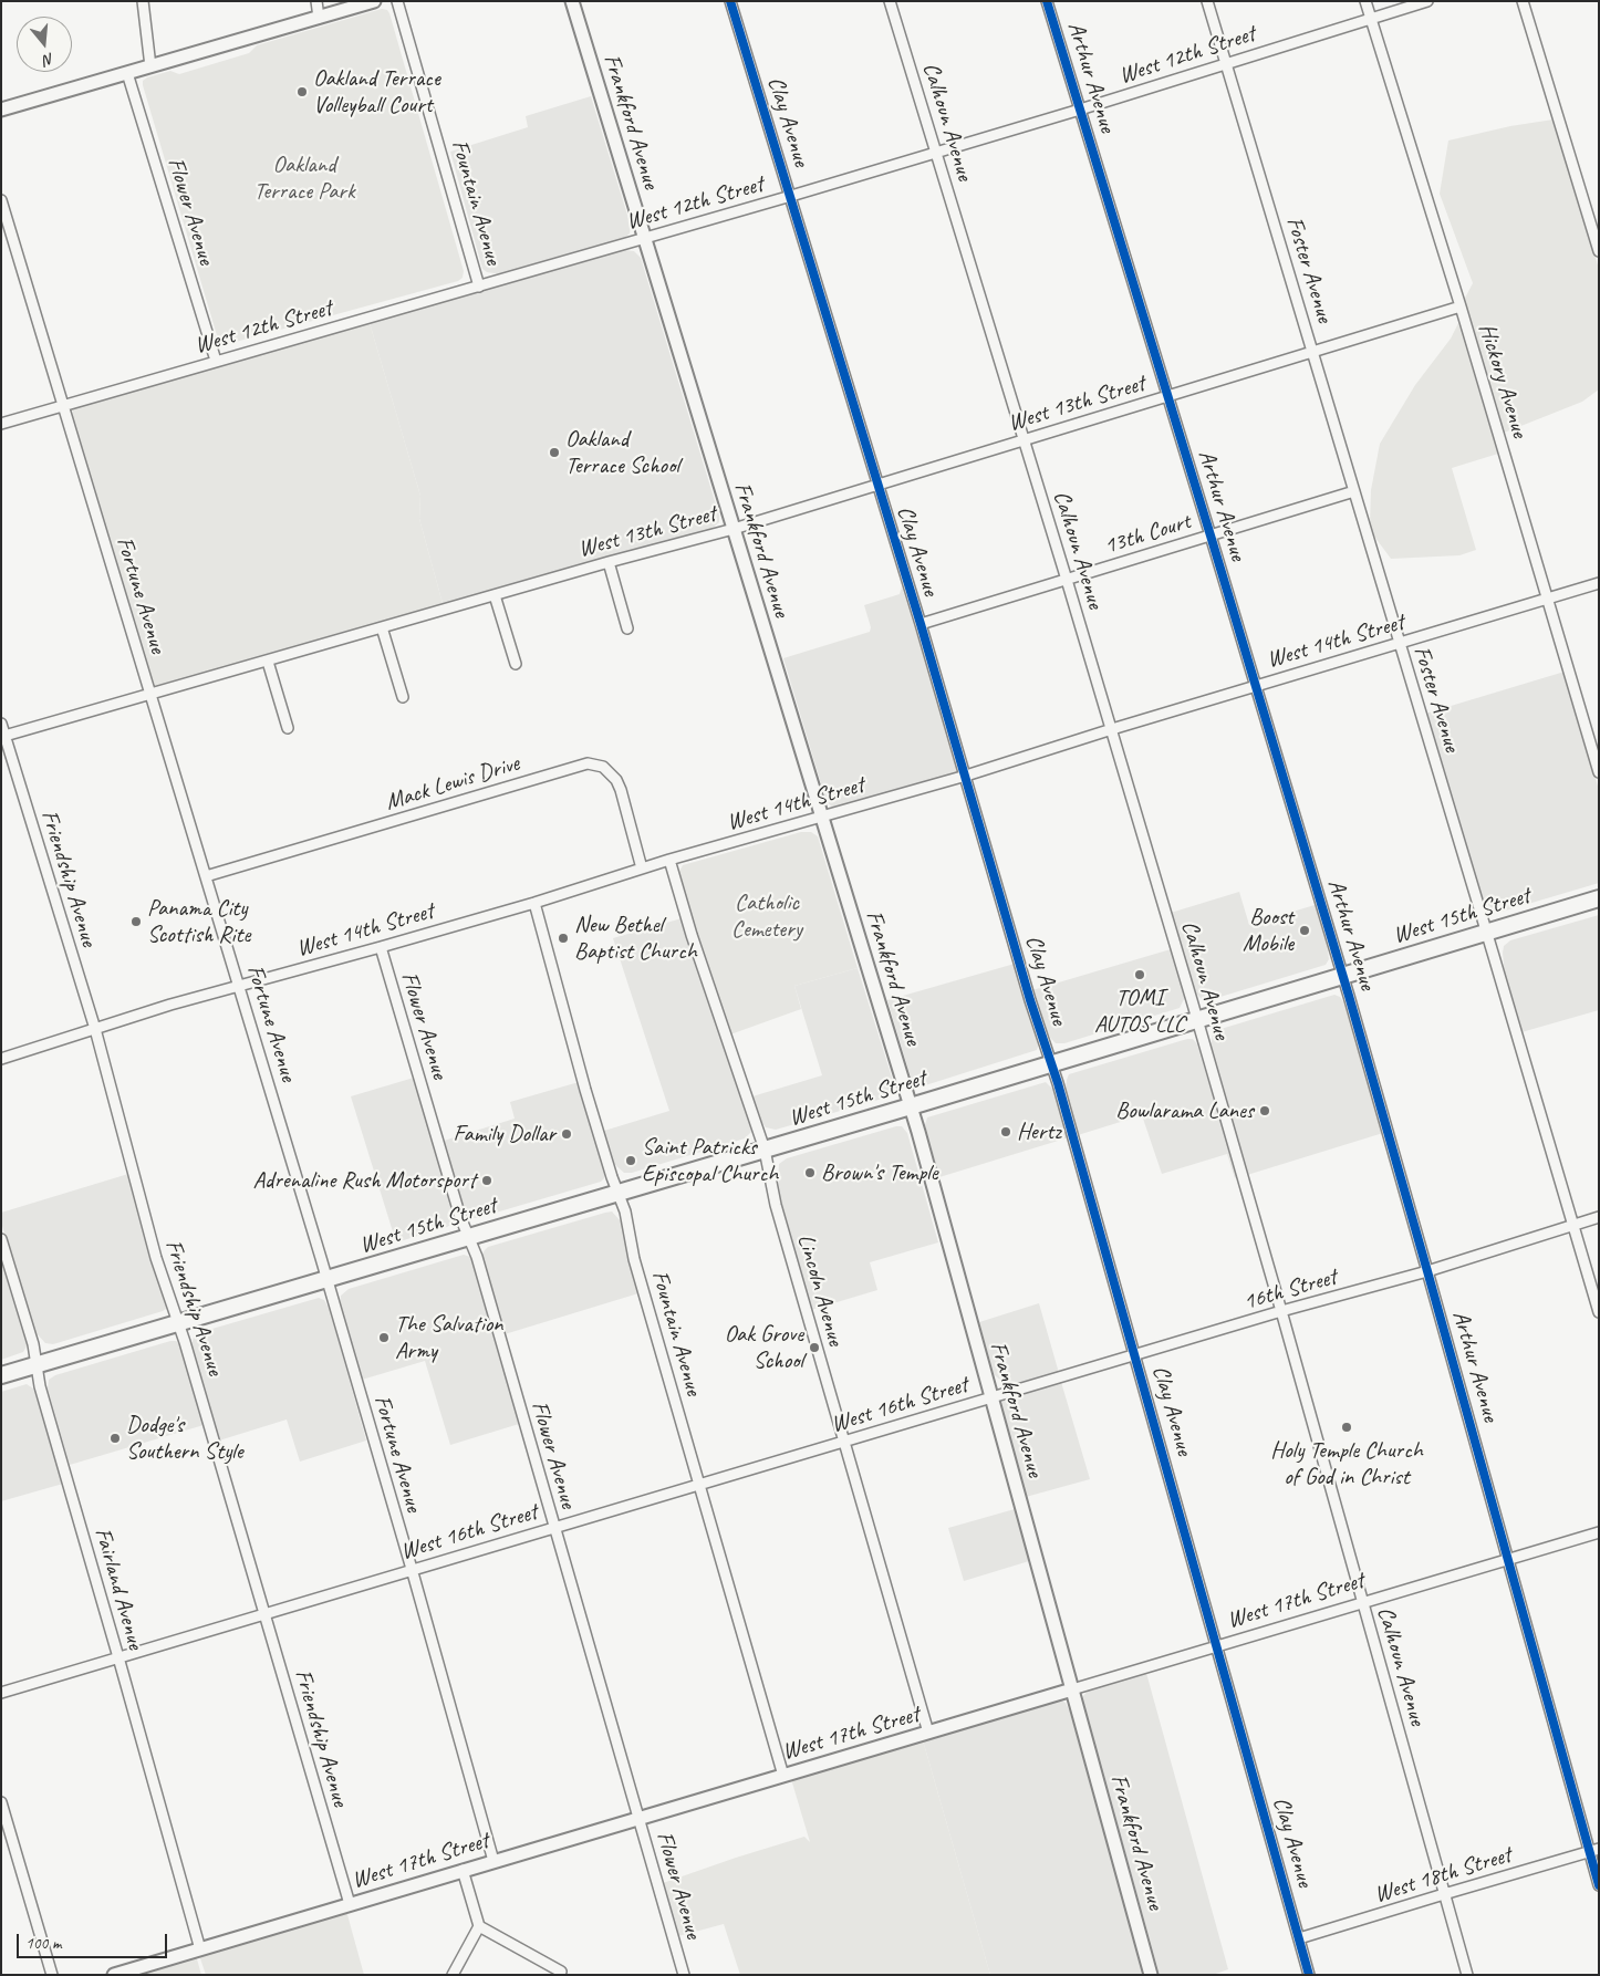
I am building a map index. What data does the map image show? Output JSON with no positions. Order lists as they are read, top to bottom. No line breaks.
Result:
{"streets":{"highway":["West 15th Street"],"main road":["Frankford Avenue","West 17th Street"],"street":["West 12th Street","Arthur Avenue","Clay Avenue","Calhoun Avenue","Fountain Avenue","Flower Avenue","Foster Avenue","Hickory Avenue","West 13th Street","13th Court","Fortune Avenue","West 14th Street","Mack Lewis Drive","Friendship Avenue","Lincoln Avenue","16th Street","West 16th Street","Fairland Avenue","West 18th Street"]},"crossings":[["West 12th Street","Arthur Avenue"],["West 12th Street","Frankford Avenue"],["West 12th Street","Clay Avenue"],["West 12th Street","Calhoun Avenue"],["West 12th Street","Fountain Avenue"],["West 12th Street","Flower Avenue"],["West 12th Street","Foster Avenue"],["West 12th Street","Hickory Avenue"],["West 12th Street","Fortune Avenue"],["Arthur Avenue","West 13th Street"],["Arthur Avenue","13th Court"],["Arthur Avenue","West 14th Street"],["Arthur Avenue","West 15th Street"],["Arthur Avenue","16th Street"],["Arthur Avenue","West 17th Street"],["Arthur Avenue","West 18th Street"],["Frankford Avenue","West 13th Street"],["Frankford Avenue","West 14th Street"],["Frankford Avenue","West 15th Street"],["Frankford Avenue","16th Street"],["Frankford Avenue","West 16th Street"],["Frankford Avenue","West 17th Street"],["Clay Avenue","West 13th Street"],["Clay Avenue","13th Court"],["Clay Avenue","West 14th Street"],["Clay Avenue","West 15th Street"],["Clay Avenue","16th Street"],["Clay Avenue","West 17th Street"],["Clay Avenue","West 18th Street"],["Calhoun Avenue","West 13th Street"],["Calhoun Avenue","13th Court"],["Calhoun Avenue","West 14th Street"],["Calhoun Avenue","West 15th Street"],["Calhoun Avenue","16th Street"],["Calhoun Avenue","West 17th Street"],["Calhoun Avenue","West 18th Street"],["Fountain Avenue","West 14th Street"],["Fountain Avenue","West 15th Street"],["Fountain Avenue","West 16th Street"],["Fountain Avenue","West 17th Street"],["Flower Avenue","West 14th Street"],["Flower Avenue","West 15th Street"],["Flower Avenue","West 16th Street"],["Flower Avenue","West 17th Street"],["Foster Avenue","West 13th Street"],["Foster Avenue","13th Court"],["Foster Avenue","West 14th Street"],["Foster Avenue","West 15th Street"],["Foster Avenue","16th Street"],["Hickory Avenue","West 13th Street"],["Hickory Avenue","West 14th Street"],["West 13th Street","Fortune Avenue"],["West 13th Street","Friendship Avenue"],["Fortune Avenue","West 14th Street"],["Fortune Avenue","Mack Lewis Drive"],["Fortune Avenue","West 15th Street"],["Fortune Avenue","West 16th Street"],["Fortune Avenue","West 17th Street"],["West 14th Street","Mack Lewis Drive"],["West 14th Street","Friendship Avenue"],["West 14th Street","Lincoln Avenue"],["Friendship Avenue","West 15th Street"],["Friendship Avenue","West 16th Street"],["Friendship Avenue","West 17th Street"],["West 15th Street","Lincoln Avenue"],["West 15th Street","Fairland Avenue"],["Lincoln Avenue","West 16th Street"],["Lincoln Avenue","West 17th Street"],["16th Street","West 16th Street"],["West 16th Street","Fairland Avenue"],["Fairland Avenue","West 17th Street"]],"parks":["Oakland Terrace Park","Catholic Cemetery"],"places":["Oakland Terrace Volleyball Court","Oakland Terrace School","Panama City Scottish Rite","Boost Mobile","New Bethel Baptist Church","TOMI AUTOS LLC","Bowlarama Lanes","Hertz","Family Dollar","Saint Patricks Episcopal Church","Brown's Temple","Adrenaline Rush Motorsport","The Salvation Army","Oak Grove School","Holy Temple Church of God in Christ","Dodge's Southern Style"],"scale_bar":"100 m","north":"bottom"}
